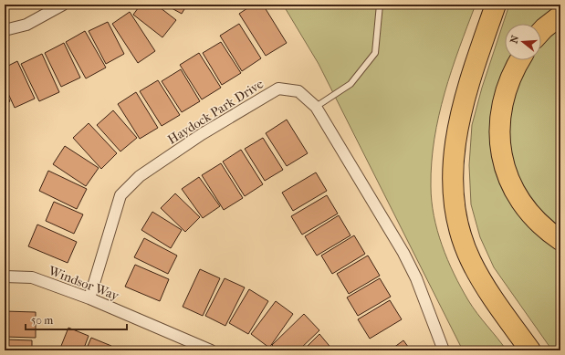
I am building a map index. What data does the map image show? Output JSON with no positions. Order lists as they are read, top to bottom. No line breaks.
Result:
{"streets":{"street":["Haydock Park Drive","Windsor Way"]},"crossings":[["Haydock Park Drive","Windsor Way"]],"scale_bar":"50 m","north":"left"}
